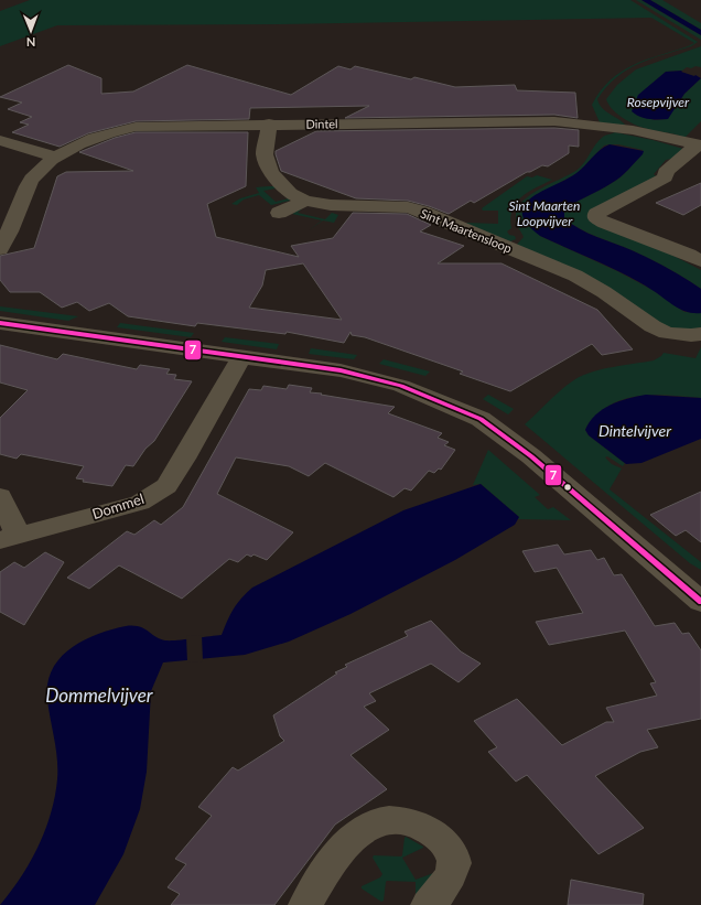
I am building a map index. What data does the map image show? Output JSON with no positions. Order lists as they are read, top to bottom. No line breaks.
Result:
{"streets":{"street":["Dintel","Sint Maartensloop","Dommel"]},"crossings":[["Dintel","Sint Maartensloop"]],"water":["Rosepvijver","Sint Maarten Loopvijver","Dintelvijver","Dommelvijver"],"lines":["transit line 7"],"north":"bottom"}
